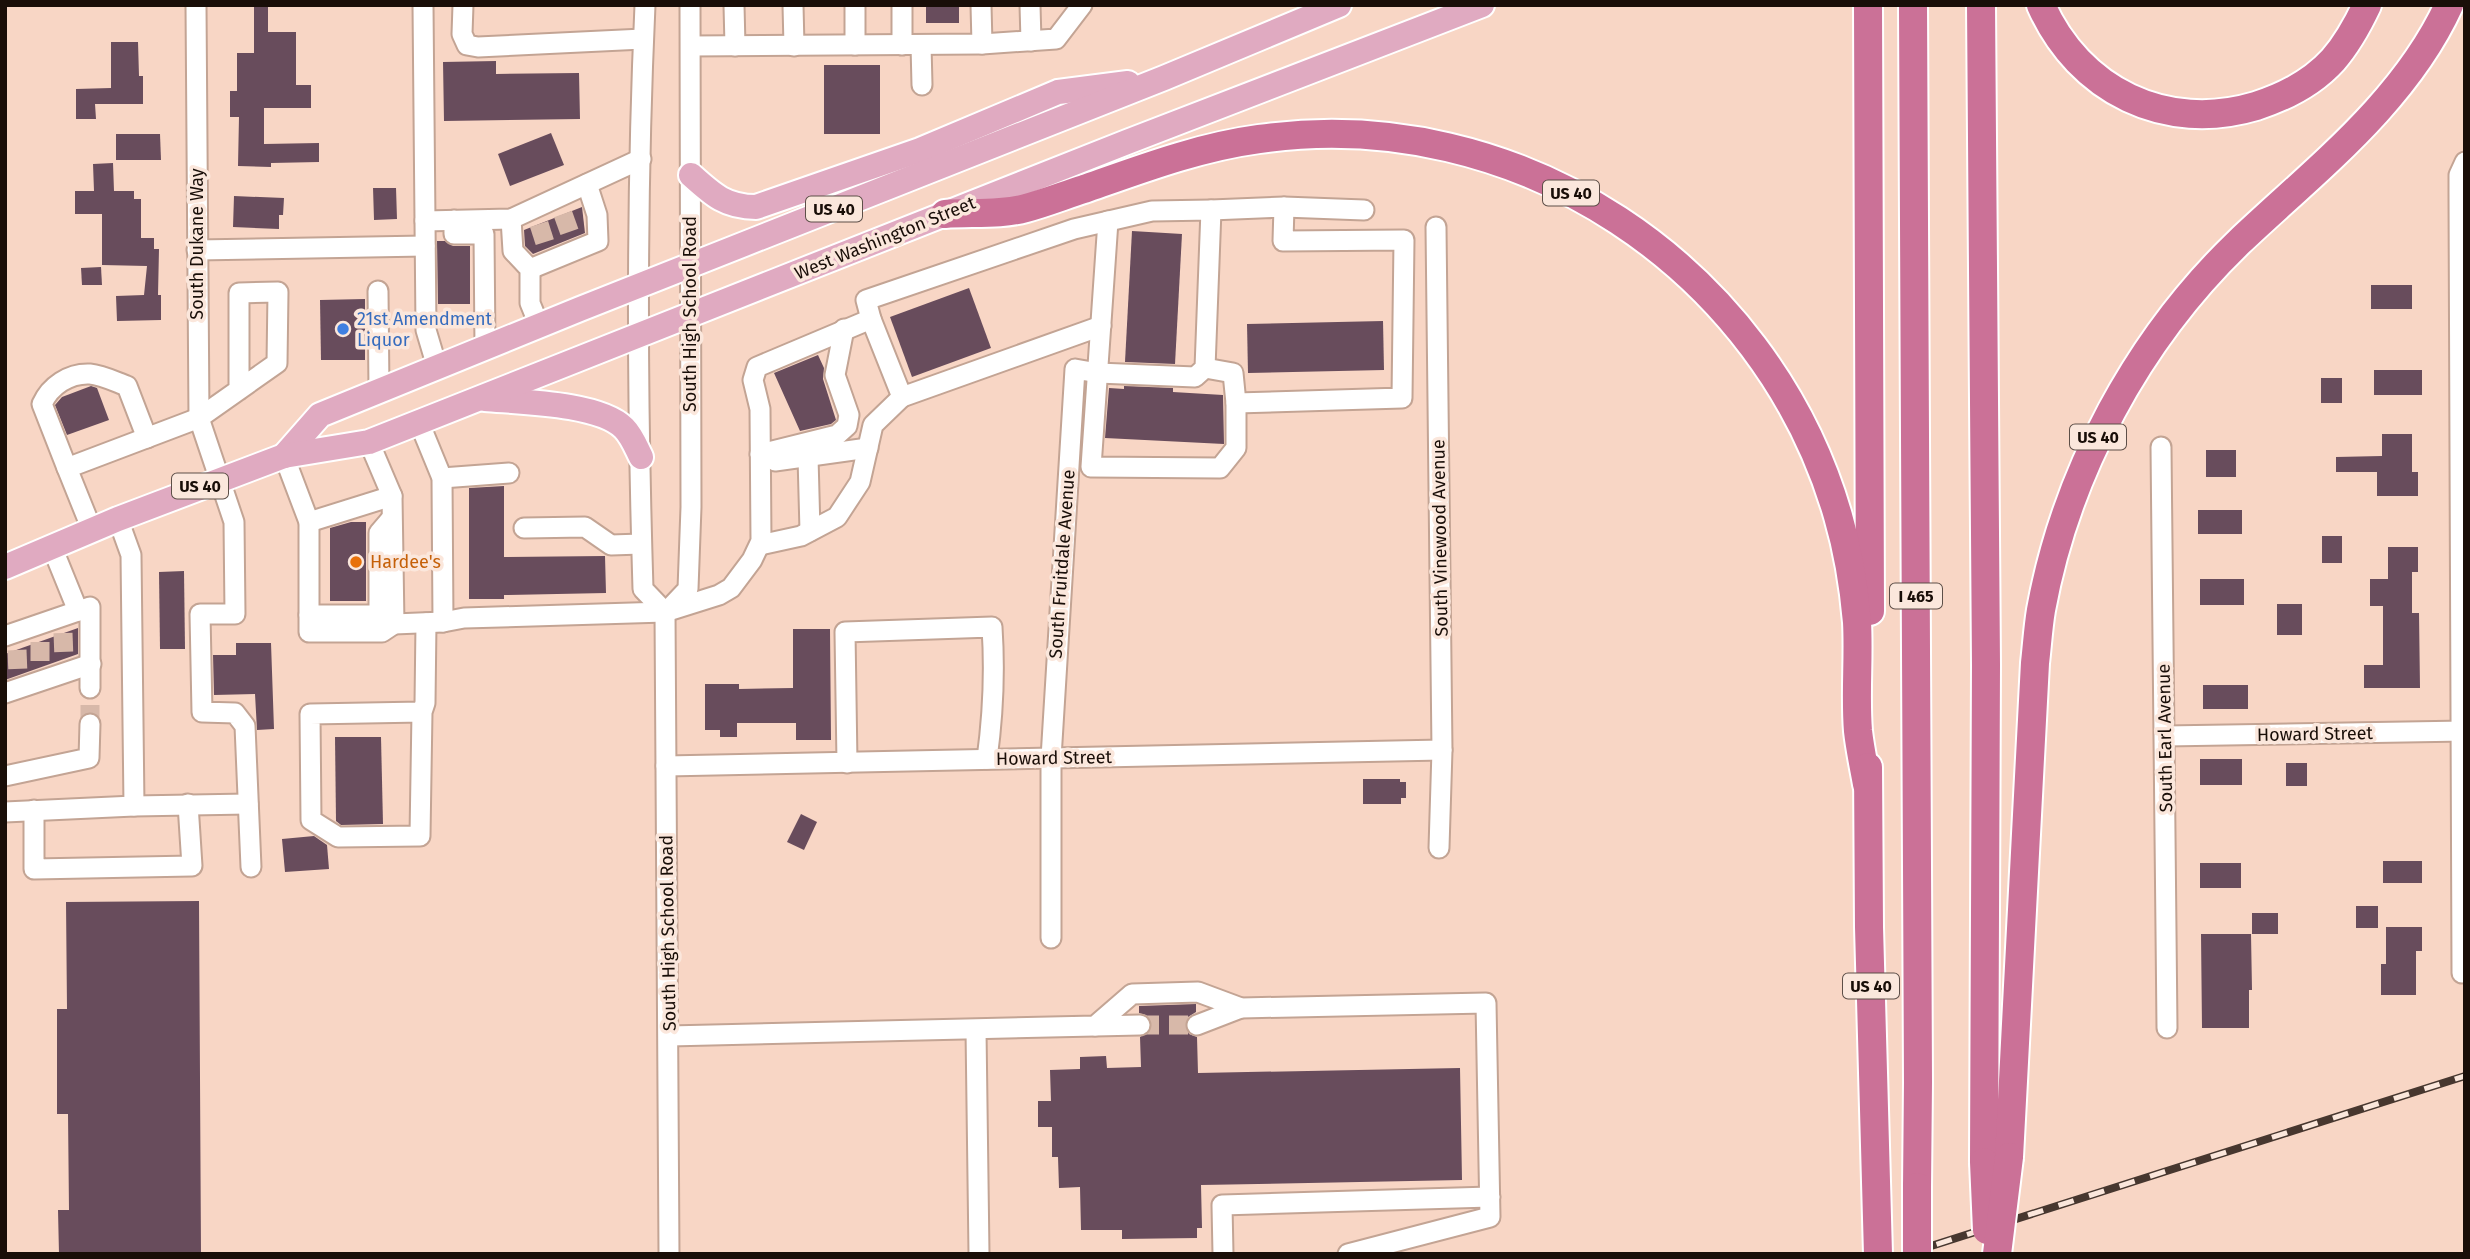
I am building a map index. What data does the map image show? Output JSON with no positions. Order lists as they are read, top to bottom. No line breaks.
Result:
{"streets":{"highway":["US 40","I 465"],"main road":["West Washington Street"],"street":["South Dukane Way","South High School Road","South Vinewood Avenue","South Fruitdale Avenue","Howard Street","South Earl Avenue"]},"crossings":[["US 40","West Washington Street"],["West Washington Street","South Dukane Way"],["West Washington Street","South High School Road"],["South High School Road","Howard Street"],["South Vinewood Avenue","Howard Street"],["South Fruitdale Avenue","Howard Street"],["Howard Street","South Earl Avenue"]],"places":["21st Amendment Liquor","Hardee's"]}
